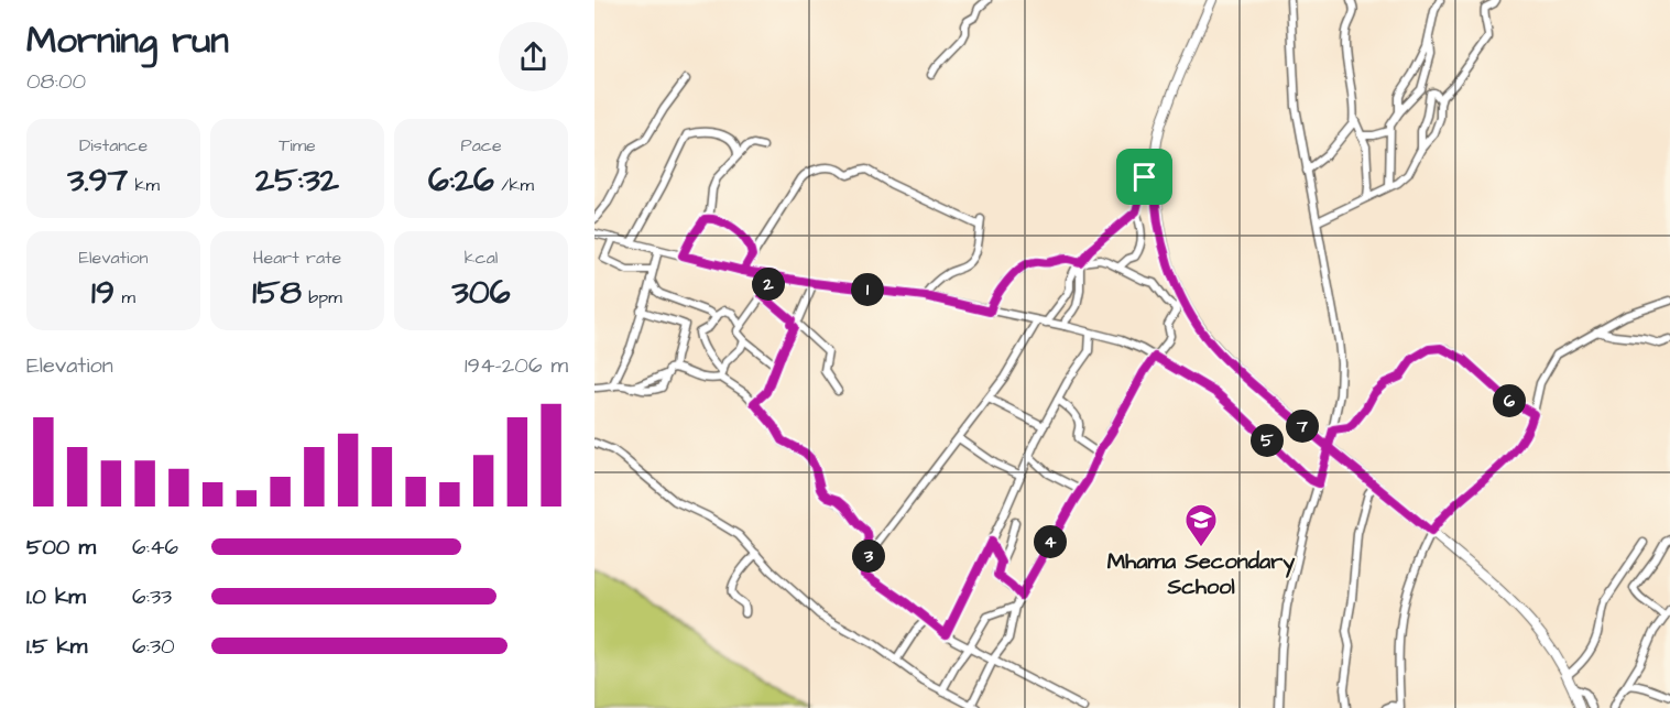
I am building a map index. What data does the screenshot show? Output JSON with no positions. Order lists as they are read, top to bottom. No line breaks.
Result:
{"places":{"school or university":["Mhama Secondary School"]},"page":{"heading":["Morning run","08:00"],"stats":[["Distance","3.97 km"],["Time","25:32"],["Pace","6:26 /km"],["Elevation","19 m"],["Heart rate","158 bpm"],["kcal","306"]],"pins":["2","1","6","7","5","4","3"],"chart":["Elevation","194–206 m"],"list":[{"name":"500 m","note":"6:46"},{"name":"1.0 km","note":"6:33"},{"name":"1.5 km","note":"6:30"}]}}
